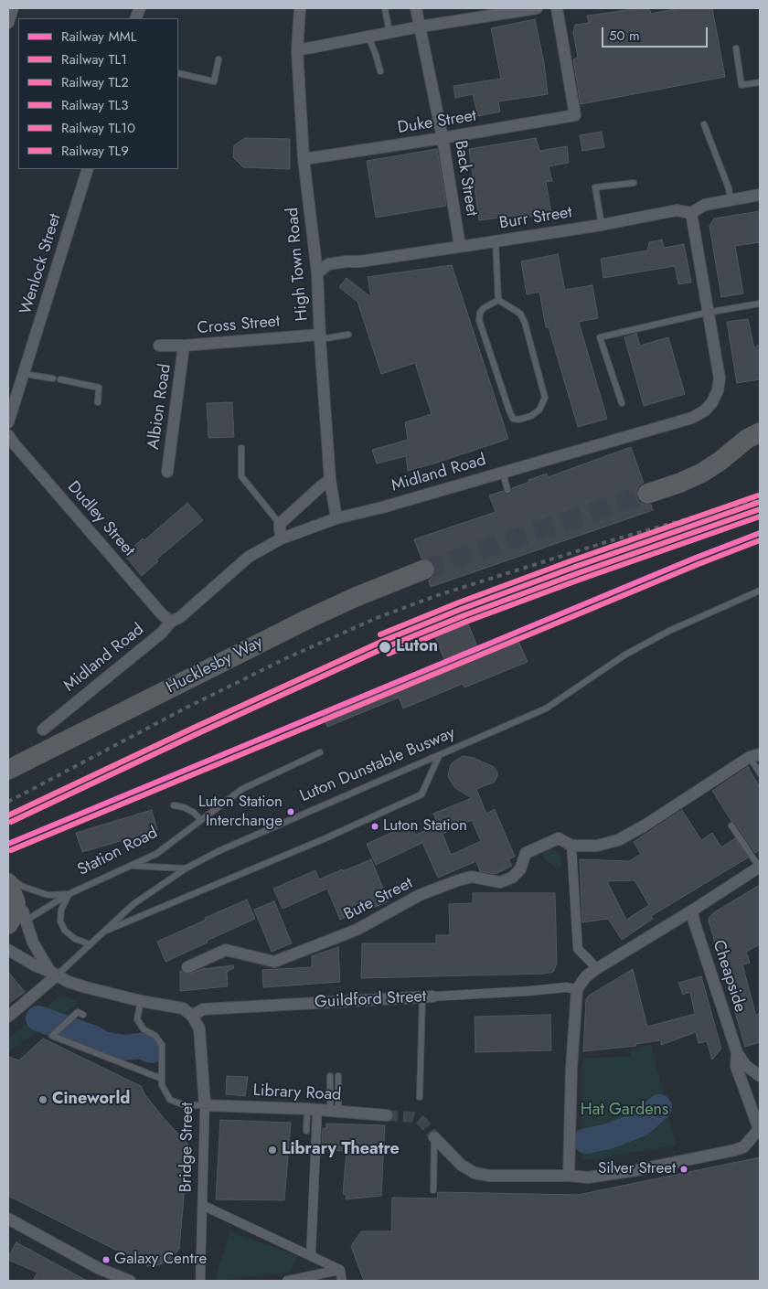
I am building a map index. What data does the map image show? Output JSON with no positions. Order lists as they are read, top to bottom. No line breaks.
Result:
{"streets":{"highway":["Hucklesby Way"],"street":["Duke Street","Back Street","Burr Street","Wenlock Street","High Town Road","Cross Street","Albion Road","Midland Road","Dudley Street","Luton Dunstable Busway","Station Road","Bute Street","Cheapside","Guildford Street","Library Road","Bridge Street"]},"crossings":[["Duke Street","Back Street"],["Duke Street","High Town Road"],["Back Street","Burr Street"],["Burr Street","High Town Road"],["Burr Street","Midland Road"],["High Town Road","Cross Street"],["High Town Road","Midland Road"],["Cross Street","Albion Road"],["Midland Road","Dudley Street"],["Guildford Street","Bridge Street"],["Library Road","Bridge Street"]],"parks":["Hat Gardens"],"places":["Luton","Luton Station Interchange","Luton Station","Cineworld","Library Theatre","Silver Street","Galaxy Centre"],"lines":["rail line TL10","rail line TL1","rail line TL2","rail line TL9","rail line MML","rail line TL3"],"legend":["Railway MML","Railway TL1","Railway TL2","Railway TL3","Railway TL10","Railway TL9"],"scale_bar":"50 m"}
